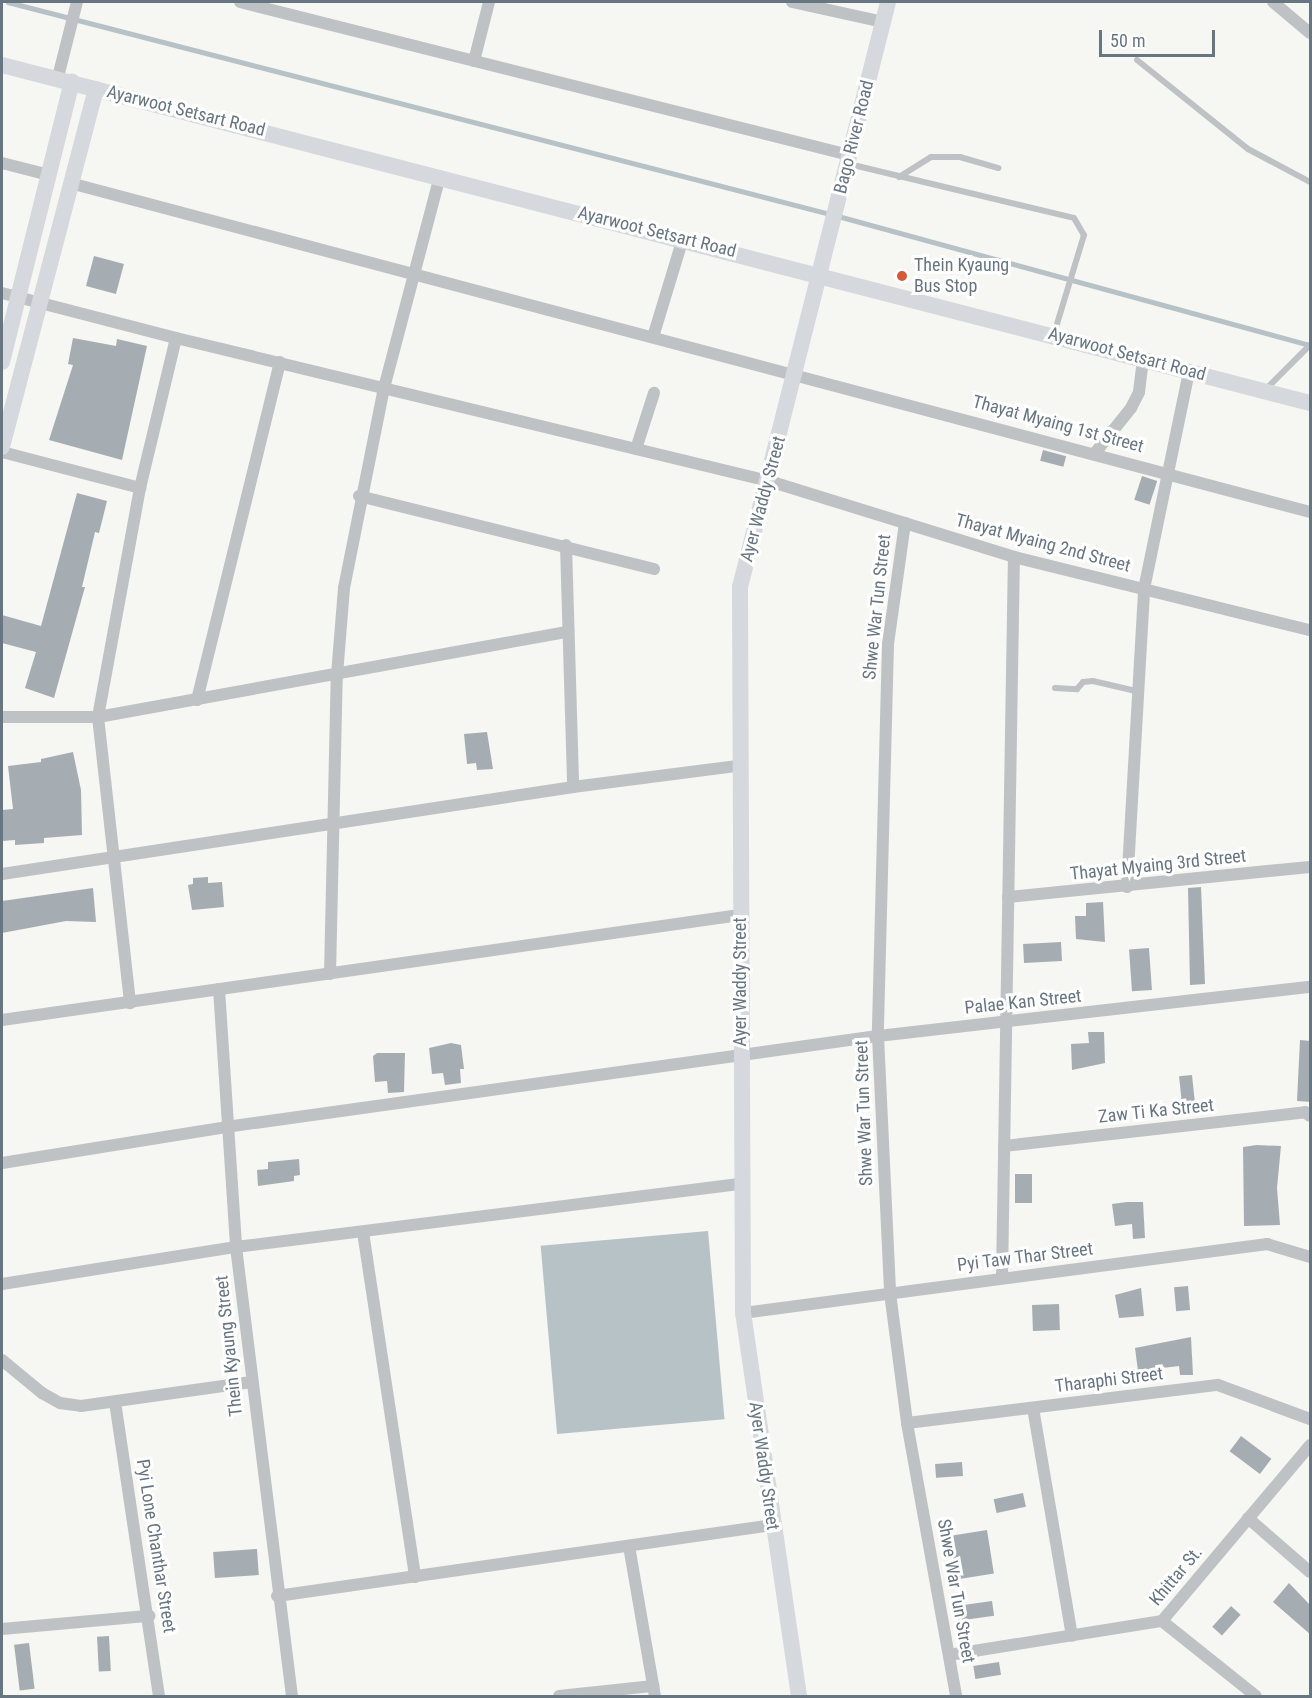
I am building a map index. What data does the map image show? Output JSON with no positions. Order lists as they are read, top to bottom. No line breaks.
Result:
{"streets":{"street":["Ayarwoot Setsart Road","Bago River Road","Thayat Myaing 1st Street","Ayer Waddy Street","Thayat Myaing 2nd Street","Shwe War Tun Street","Thayat Myaing 3rd Street","Palae Kan Street","Zaw Ti Ka Street","Pyi Taw Thar Street","Thein Kyaung Street","Tharaphi Street","Pyi Lone Chanthar Street","Khittar St."]},"crossings":[["Ayarwoot Setsart Road","Bago River Road"],["Ayarwoot Setsart Road","Ayer Waddy Street"],["Bago River Road","Ayer Waddy Street"],["Thayat Myaing 1st Street","Ayer Waddy Street"],["Ayer Waddy Street","Thayat Myaing 2nd Street"],["Ayer Waddy Street","Palae Kan Street"],["Ayer Waddy Street","Pyi Taw Thar Street"],["Thayat Myaing 2nd Street","Shwe War Tun Street"],["Shwe War Tun Street","Palae Kan Street"],["Shwe War Tun Street","Pyi Taw Thar Street"],["Shwe War Tun Street","Tharaphi Street"],["Shwe War Tun Street","Khittar St."],["Palae Kan Street","Thein Kyaung Street"]],"places":["Thein Kyaung Bus Stop"],"scale_bar":"50 m"}
